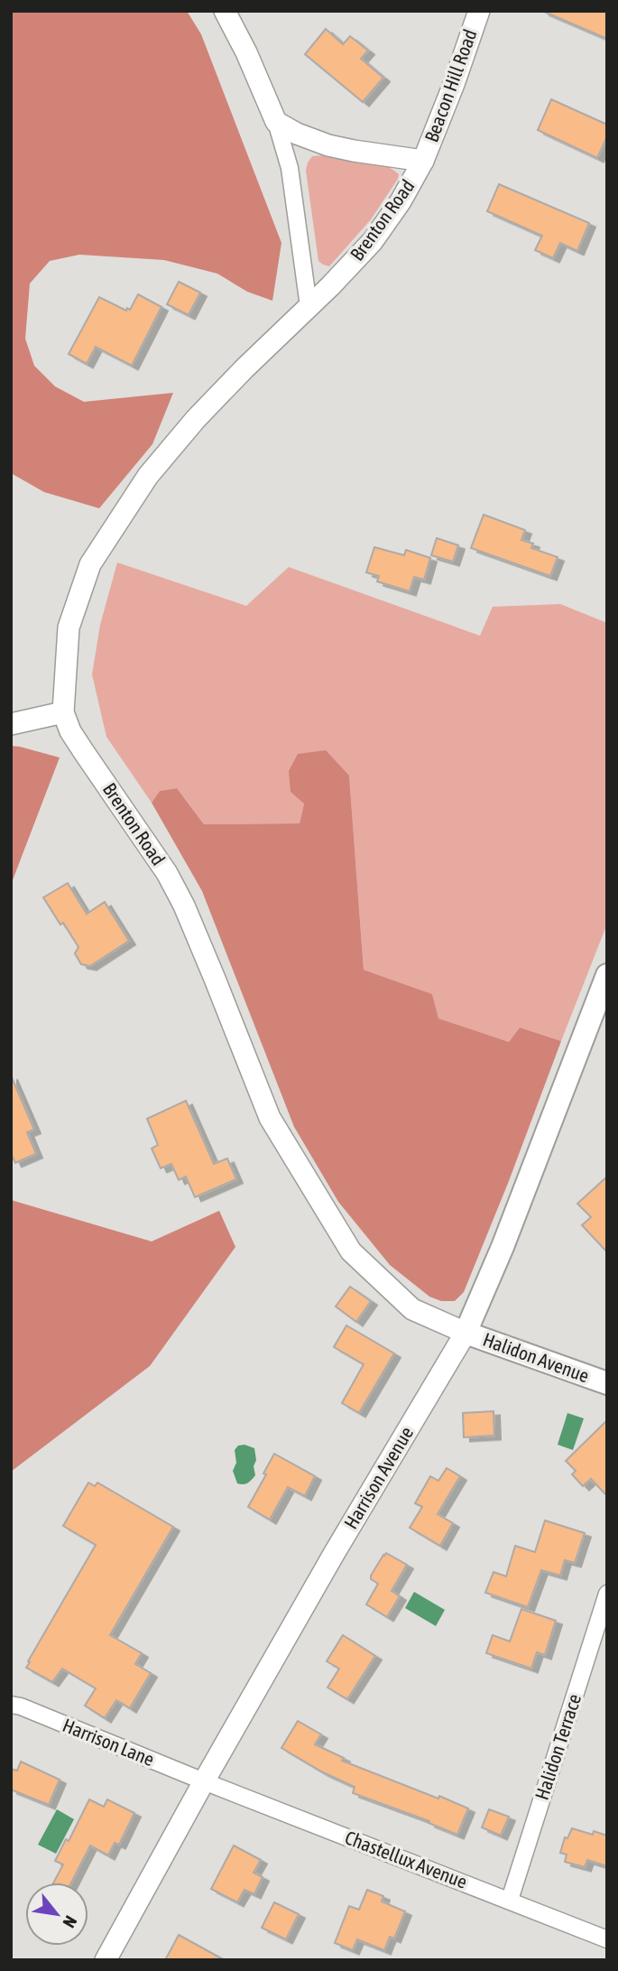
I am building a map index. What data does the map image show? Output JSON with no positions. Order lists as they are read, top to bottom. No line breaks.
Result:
{"streets":{"main road":["Halidon Avenue","Harrison Avenue"],"street":["Beacon Hill Road","Brenton Road","Harrison Lane","Halidon Terrace","Chastellux Avenue"]},"crossings":[["Beacon Hill Road","Brenton Road"],["Brenton Road","Halidon Avenue"],["Brenton Road","Harrison Avenue"],["Halidon Avenue","Harrison Avenue"],["Harrison Avenue","Harrison Lane"],["Harrison Avenue","Chastellux Avenue"],["Harrison Lane","Chastellux Avenue"],["Halidon Terrace","Chastellux Avenue"]],"north":"bottom right"}
